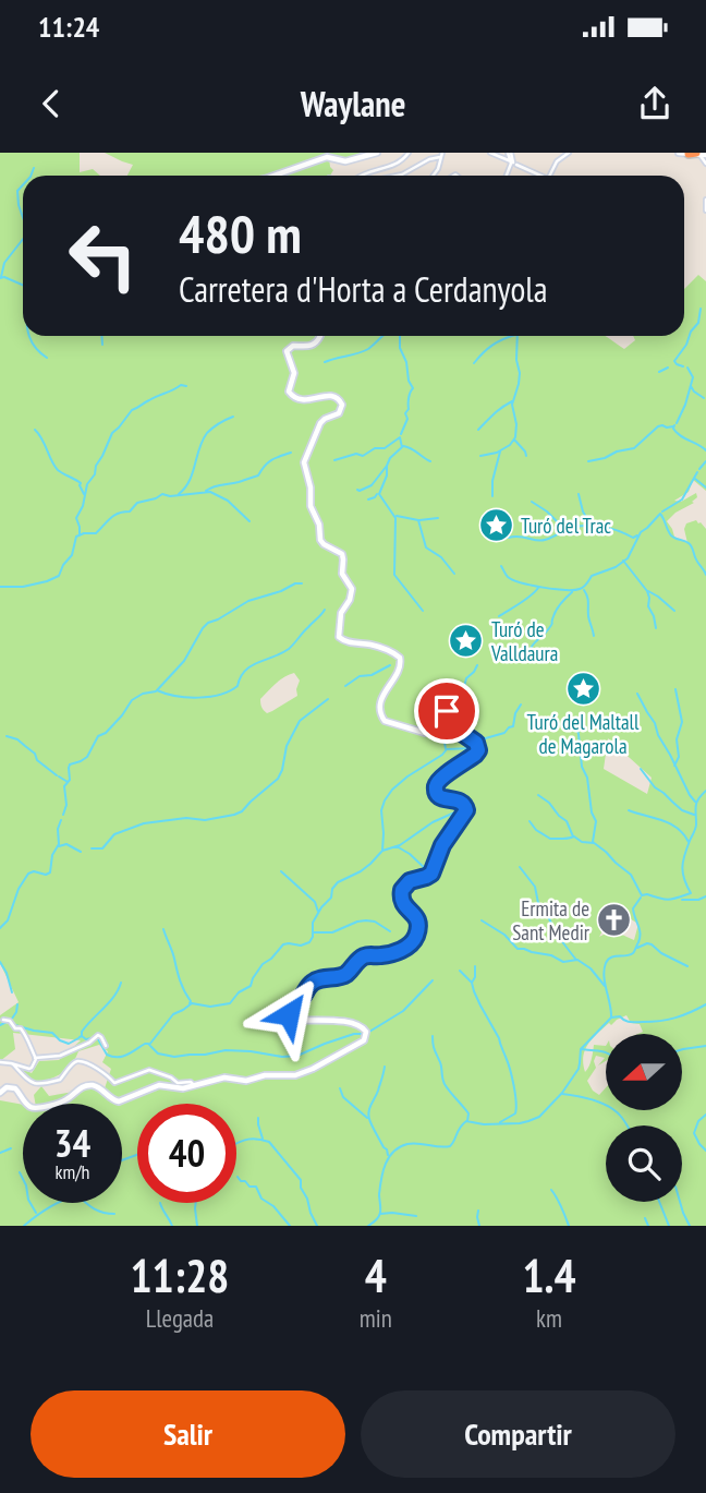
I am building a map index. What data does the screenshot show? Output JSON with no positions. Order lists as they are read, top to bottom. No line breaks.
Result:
{"places":{"place":["Turó del Trac","Turó de Valldaura","Turó del Maltall de Magarola"],"church":["Ermita de Sant Medir"]},"north":"left","page":{"status":"11:24","header":"Waylane","turn":["480 m","Carretera d'Horta a Cerdanyola"],"speed":"34 km/h","limit":"40","eta":["11:28","Llegada","4","min","1.4","km"],"buttons":["Salir","Compartir"]}}
